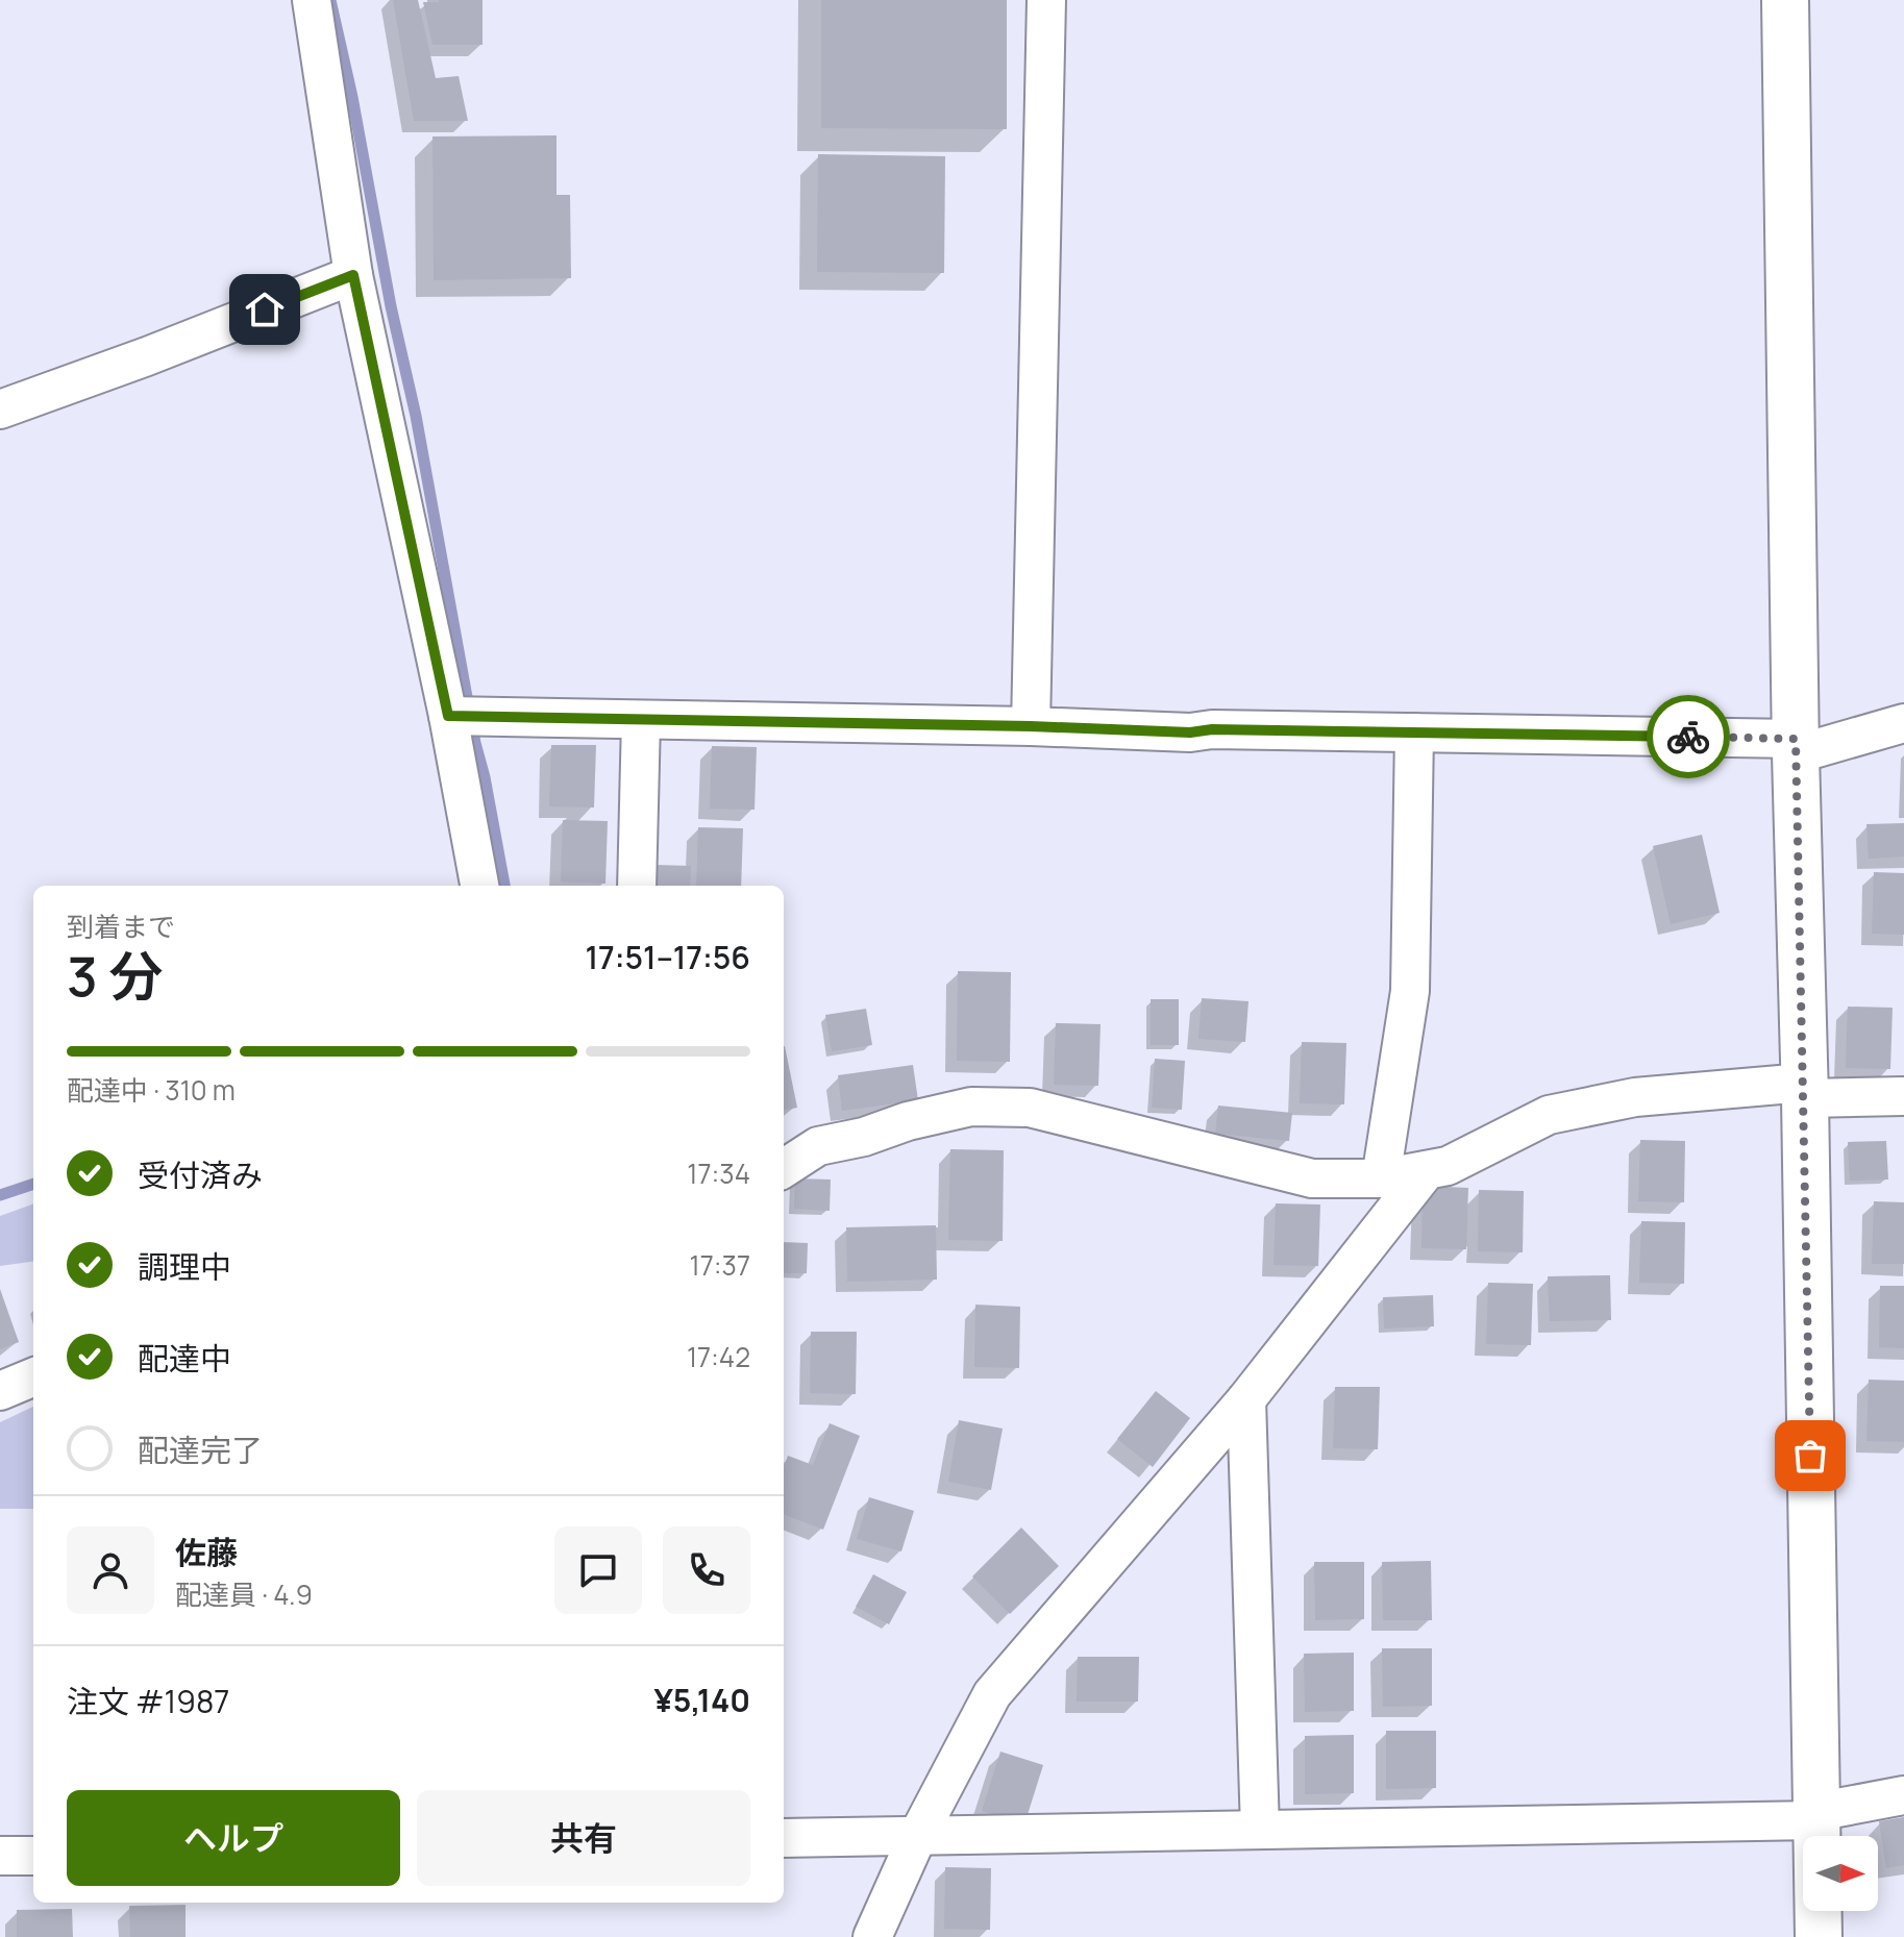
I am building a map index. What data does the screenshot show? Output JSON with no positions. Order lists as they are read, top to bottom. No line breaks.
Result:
{"north":"right","page":{"heading":["3 分","到着まで","17:51–17:56"],"panel":["佐藤","配達員 · 4.9","注文 #1987","¥5,140"],"bar":"配達中 · 310 m","list":[["受付済み","17:34"],["調理中","17:37"],["配達中","17:42"],"配達完了"],"buttons":["ヘルプ","共有"]}}
